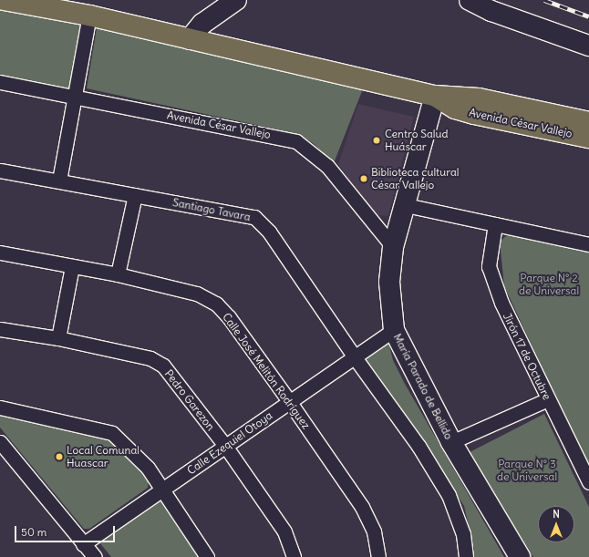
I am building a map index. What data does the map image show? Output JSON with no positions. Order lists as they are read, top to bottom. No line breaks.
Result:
{"streets":{"main road":["Avenida César Vallejo"],"street":["Santiago Tavara","Jirón 17 de Octubre","Calle José Melitón Rodríguez","María Parado de Bellido","Pedro Garezon","Calle Ezequiel Otoya"]},"crossings":[["Avenida César Vallejo","María Parado de Bellido"],["Santiago Tavara","Calle Ezequiel Otoya"],["Calle José Melitón Rodríguez","Calle Ezequiel Otoya"],["María Parado de Bellido","Calle Ezequiel Otoya"],["Pedro Garezon","Calle Ezequiel Otoya"]],"parks":["Parque Nº 2 de Universal","Parque Nº 3 de Universal"],"places":["Centro Salud Huáscar","Biblioteca cultural César Vallejo","Local Comunal Huascar"],"scale_bar":"50 m","north":"top"}
